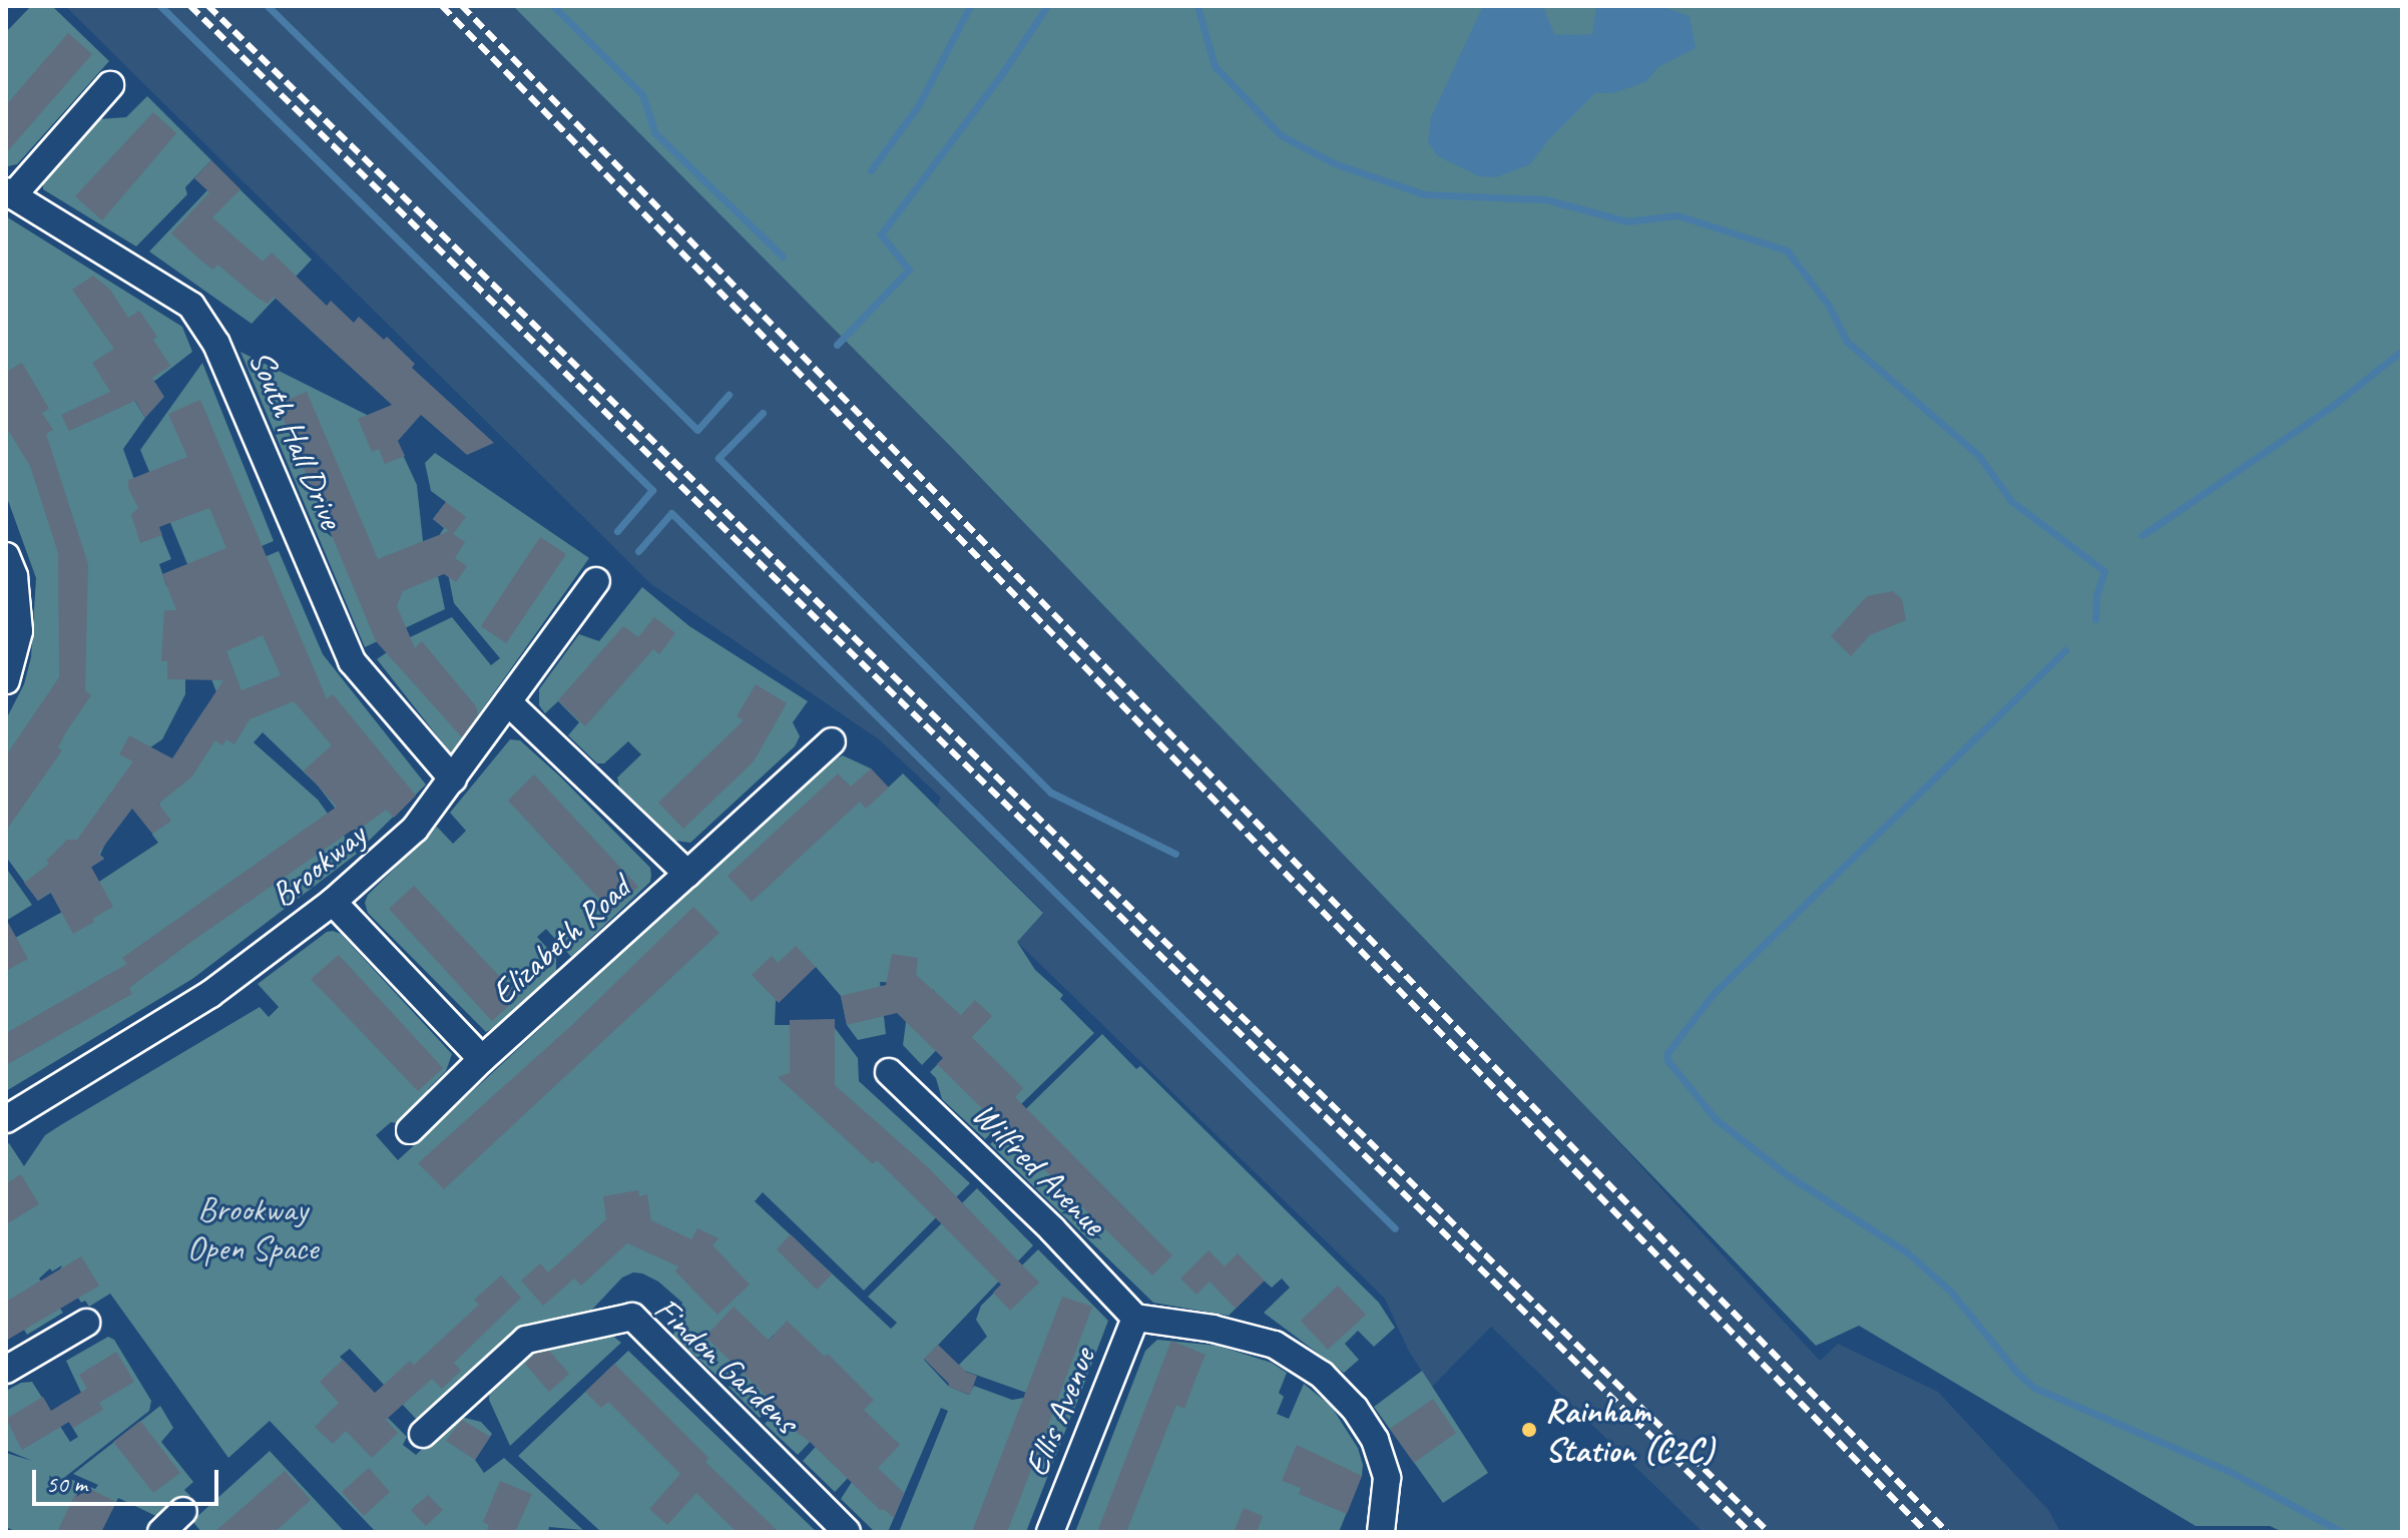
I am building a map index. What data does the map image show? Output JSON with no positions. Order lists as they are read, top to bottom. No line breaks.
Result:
{"streets":{"street":["South Hall Drive","Brookway","Elizabeth Road","Wilfred Avenue","Findon Gardens","Ellis Avenue"]},"crossings":[["South Hall Drive","Brookway"],["Brookway","Elizabeth Road"],["Wilfred Avenue","Ellis Avenue"]],"parks":["Brookway Open Space"],"places":["Rainham Station (C2C)"],"scale_bar":"50 m"}
